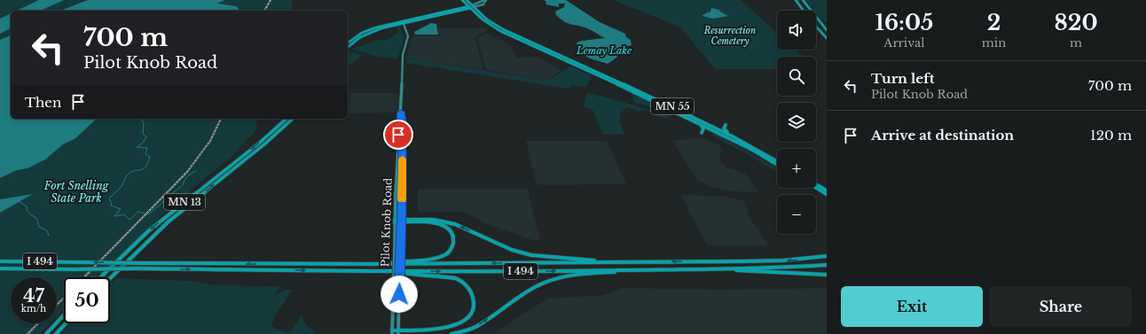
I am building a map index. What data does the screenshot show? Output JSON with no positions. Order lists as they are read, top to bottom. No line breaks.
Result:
{"streets":{"highway":["MN 55","MN 13","I 494"],"main road":["Pilot Knob Road"]},"water":["Lemay Lake"],"parks":["Resurrection Cemetery","Fort Snelling State Park"],"page":{"eta":["16:05","Arrival","2","min","820","m"],"map_buttons":["+","−"],"turn":["700 m","Pilot Knob Road"],"list":[{"name":"Turn left","note":"Pilot Knob Road","value":"700 m"},{"name":"Arrive at destination","value":"120 m"}],"then":"Then","speed":"47 km/h","limit":"50","buttons":["Exit","Share"]}}
